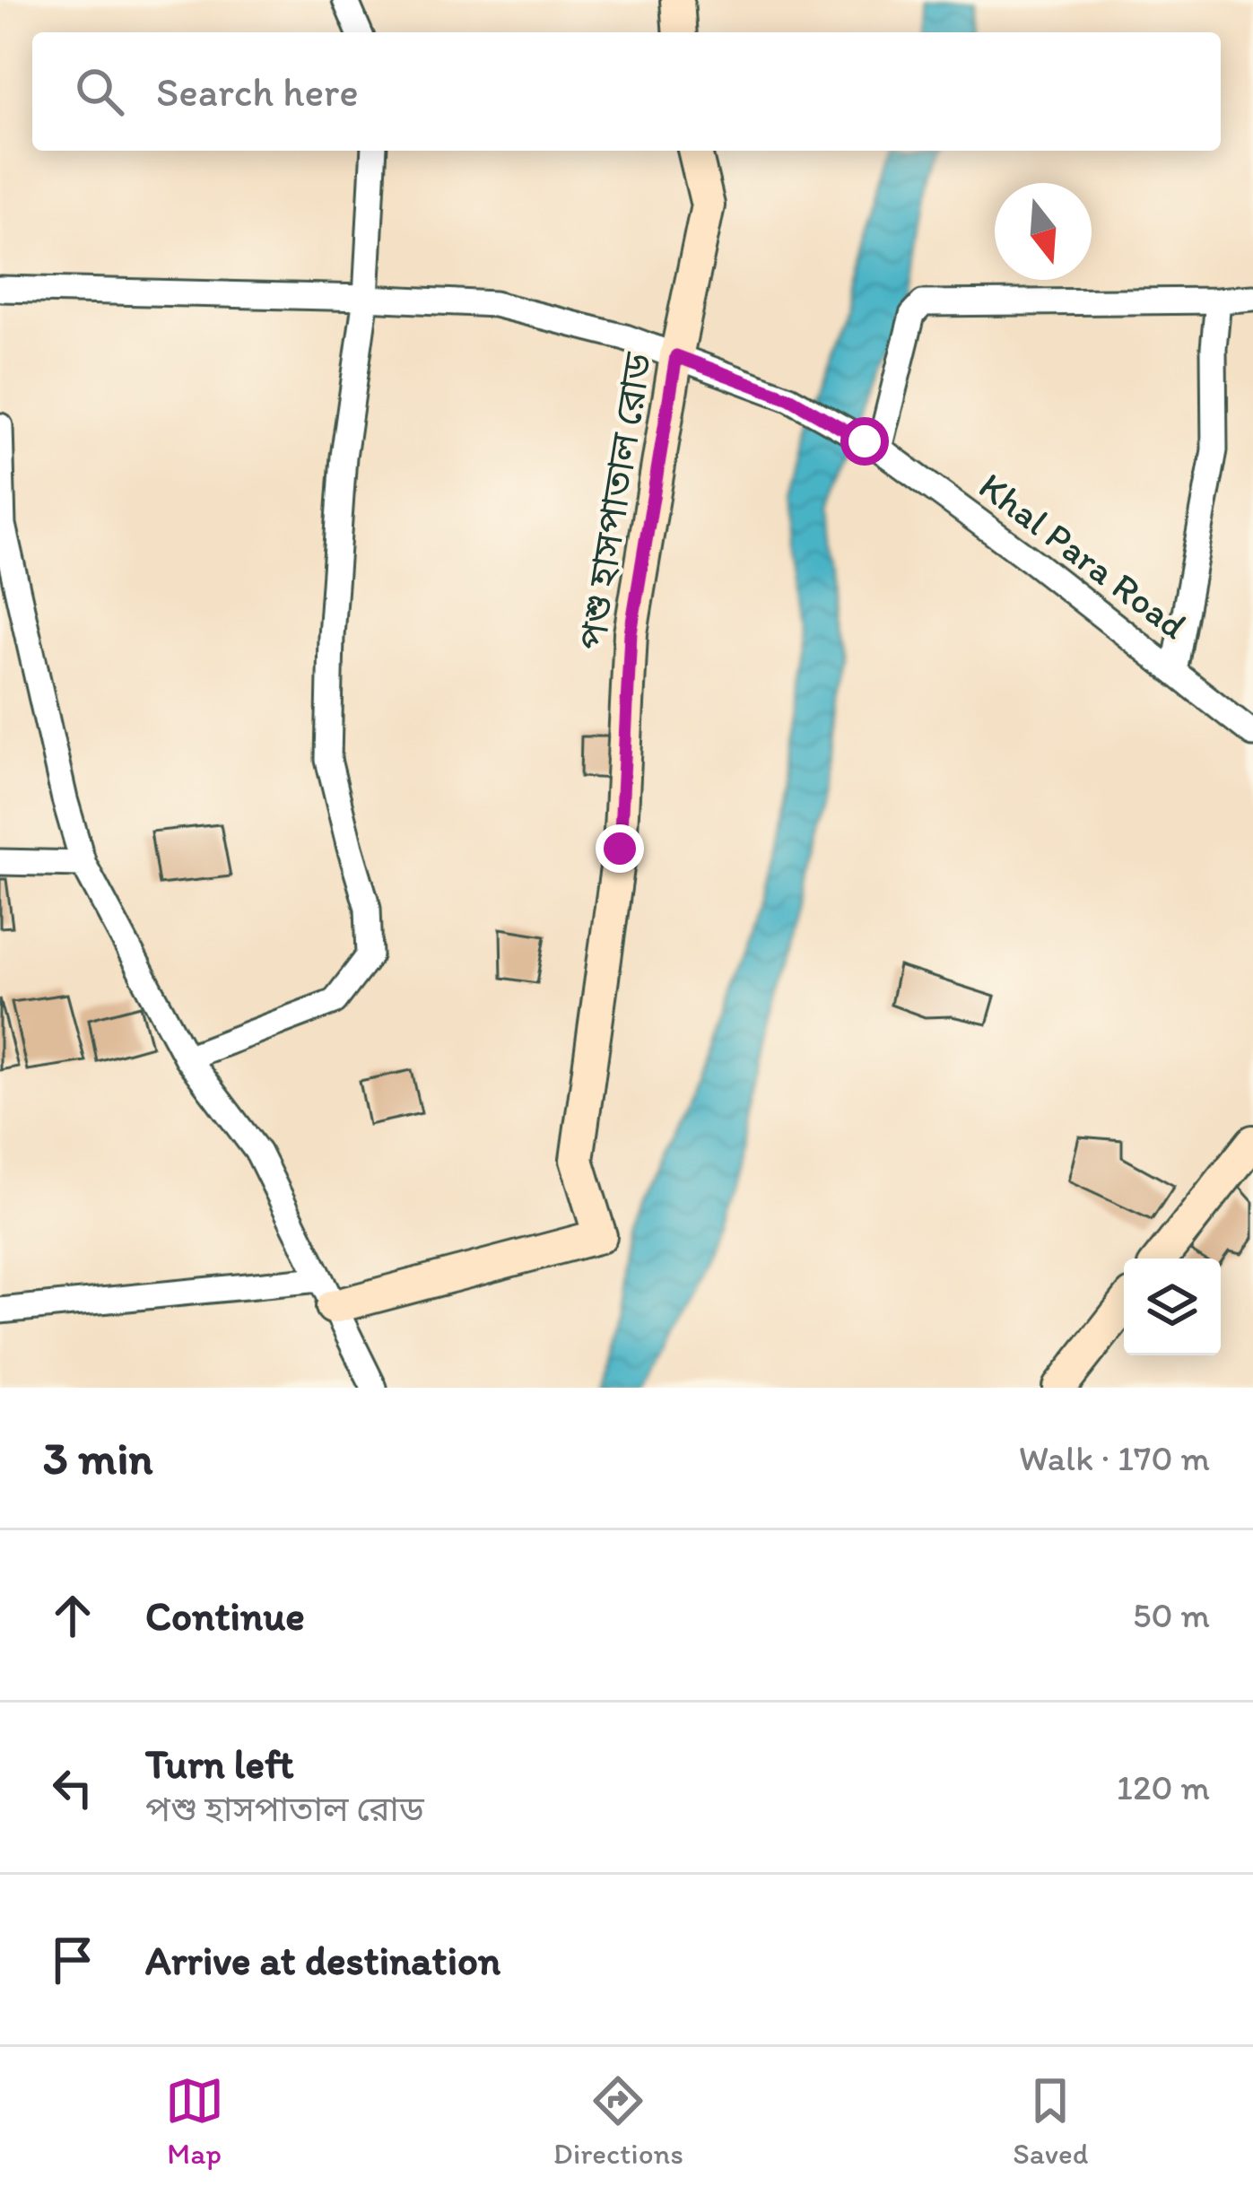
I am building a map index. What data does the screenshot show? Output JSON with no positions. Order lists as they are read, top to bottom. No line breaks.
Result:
{"streets":{"street":["পশু হাসপাতাল রোড","Khal Para Road"]},"crossings":[["পশু হাসপাতাল রোড","Khal Para Road"]],"north":"bottom","page":{"search":"Search here","heading":["3 min","Walk · 170 m"],"list":[["Continue","50 m"],["Turn left","পশু হাসপাতাল রোড","120 m"],"Arrive at destination"],"nav":["Map","Directions","Saved"]}}
